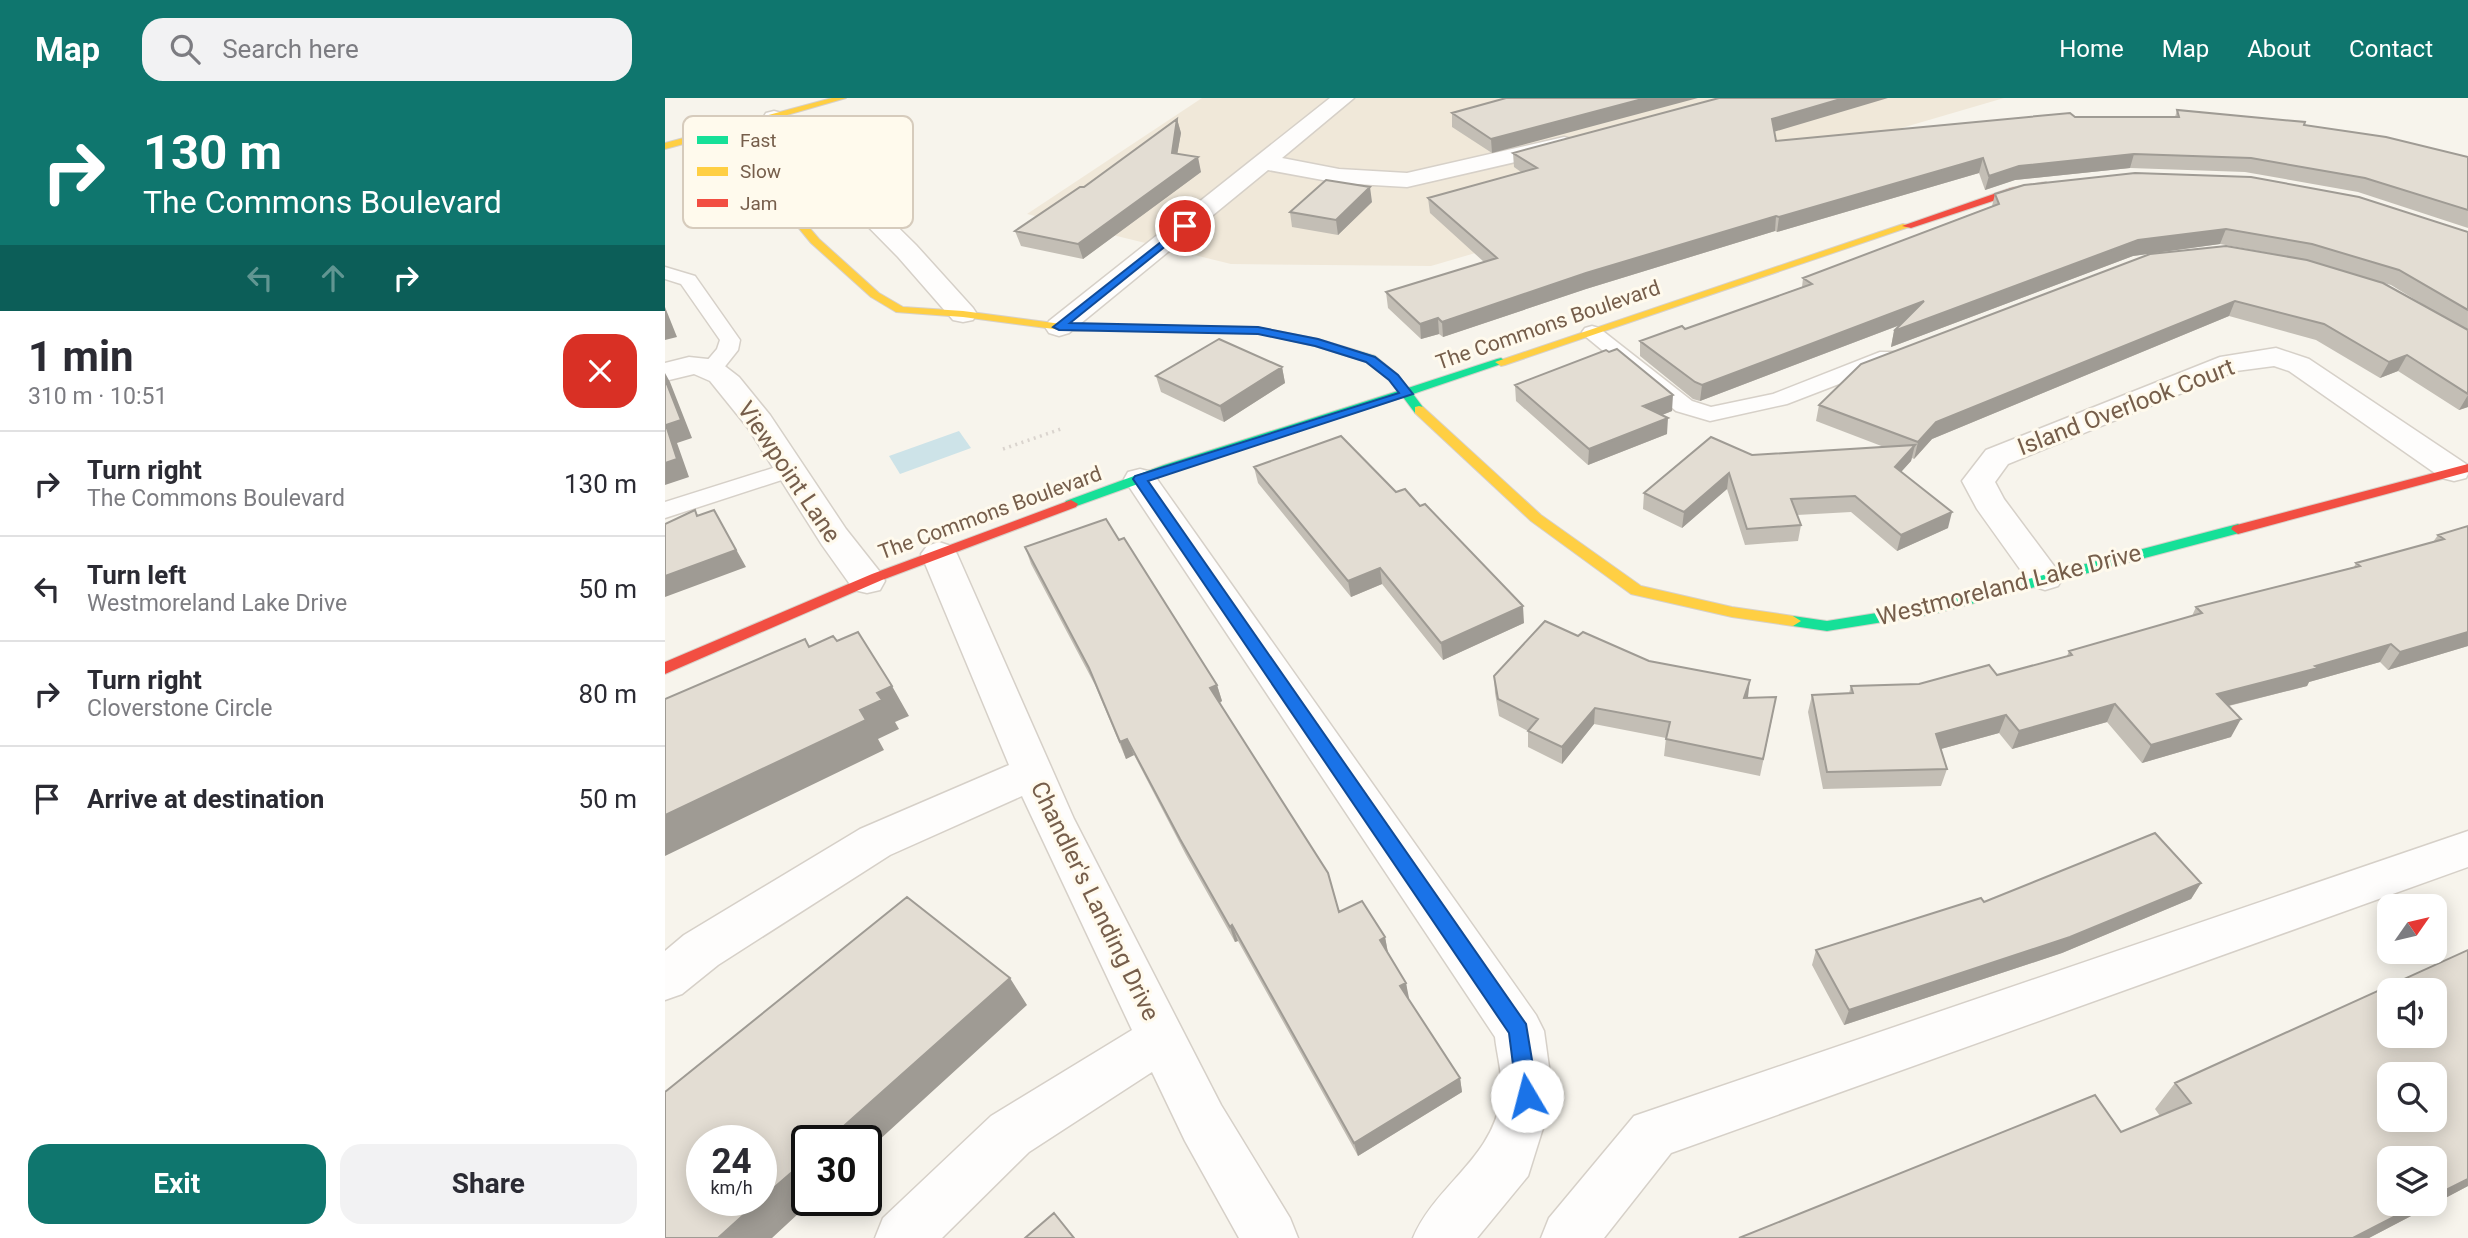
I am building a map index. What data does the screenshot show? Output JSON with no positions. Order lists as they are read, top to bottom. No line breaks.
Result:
{"streets":{"street":["The Commons Boulevard","Island Overlook Court","Viewpoint Lane","Westmoreland Lake Drive","Chandler's Landing Drive"]},"crossings":[["The Commons Boulevard","Viewpoint Lane"],["The Commons Boulevard","Westmoreland Lake Drive"],["The Commons Boulevard","Chandler's Landing Drive"],["Island Overlook Court","Westmoreland Lake Drive"]],"legend":["Fast","Slow","Jam"],"north":"top right","page":{"header":"Map","search":"Search here","nav":["Home","Map","About","Contact"],"turn":["130 m","The Commons Boulevard"],"heading":["1 min","310 m · 10:51"],"list":[{"name":"Turn right","note":"The Commons Boulevard","value":"130 m"},{"name":"Turn left","note":"Westmoreland Lake Drive","value":"50 m"},{"name":"Turn right","note":"Cloverstone Circle","value":"80 m"},{"name":"Arrive at destination","value":"50 m"}],"speed":"24 km/h","limit":"30","buttons":["Exit","Share"]}}
